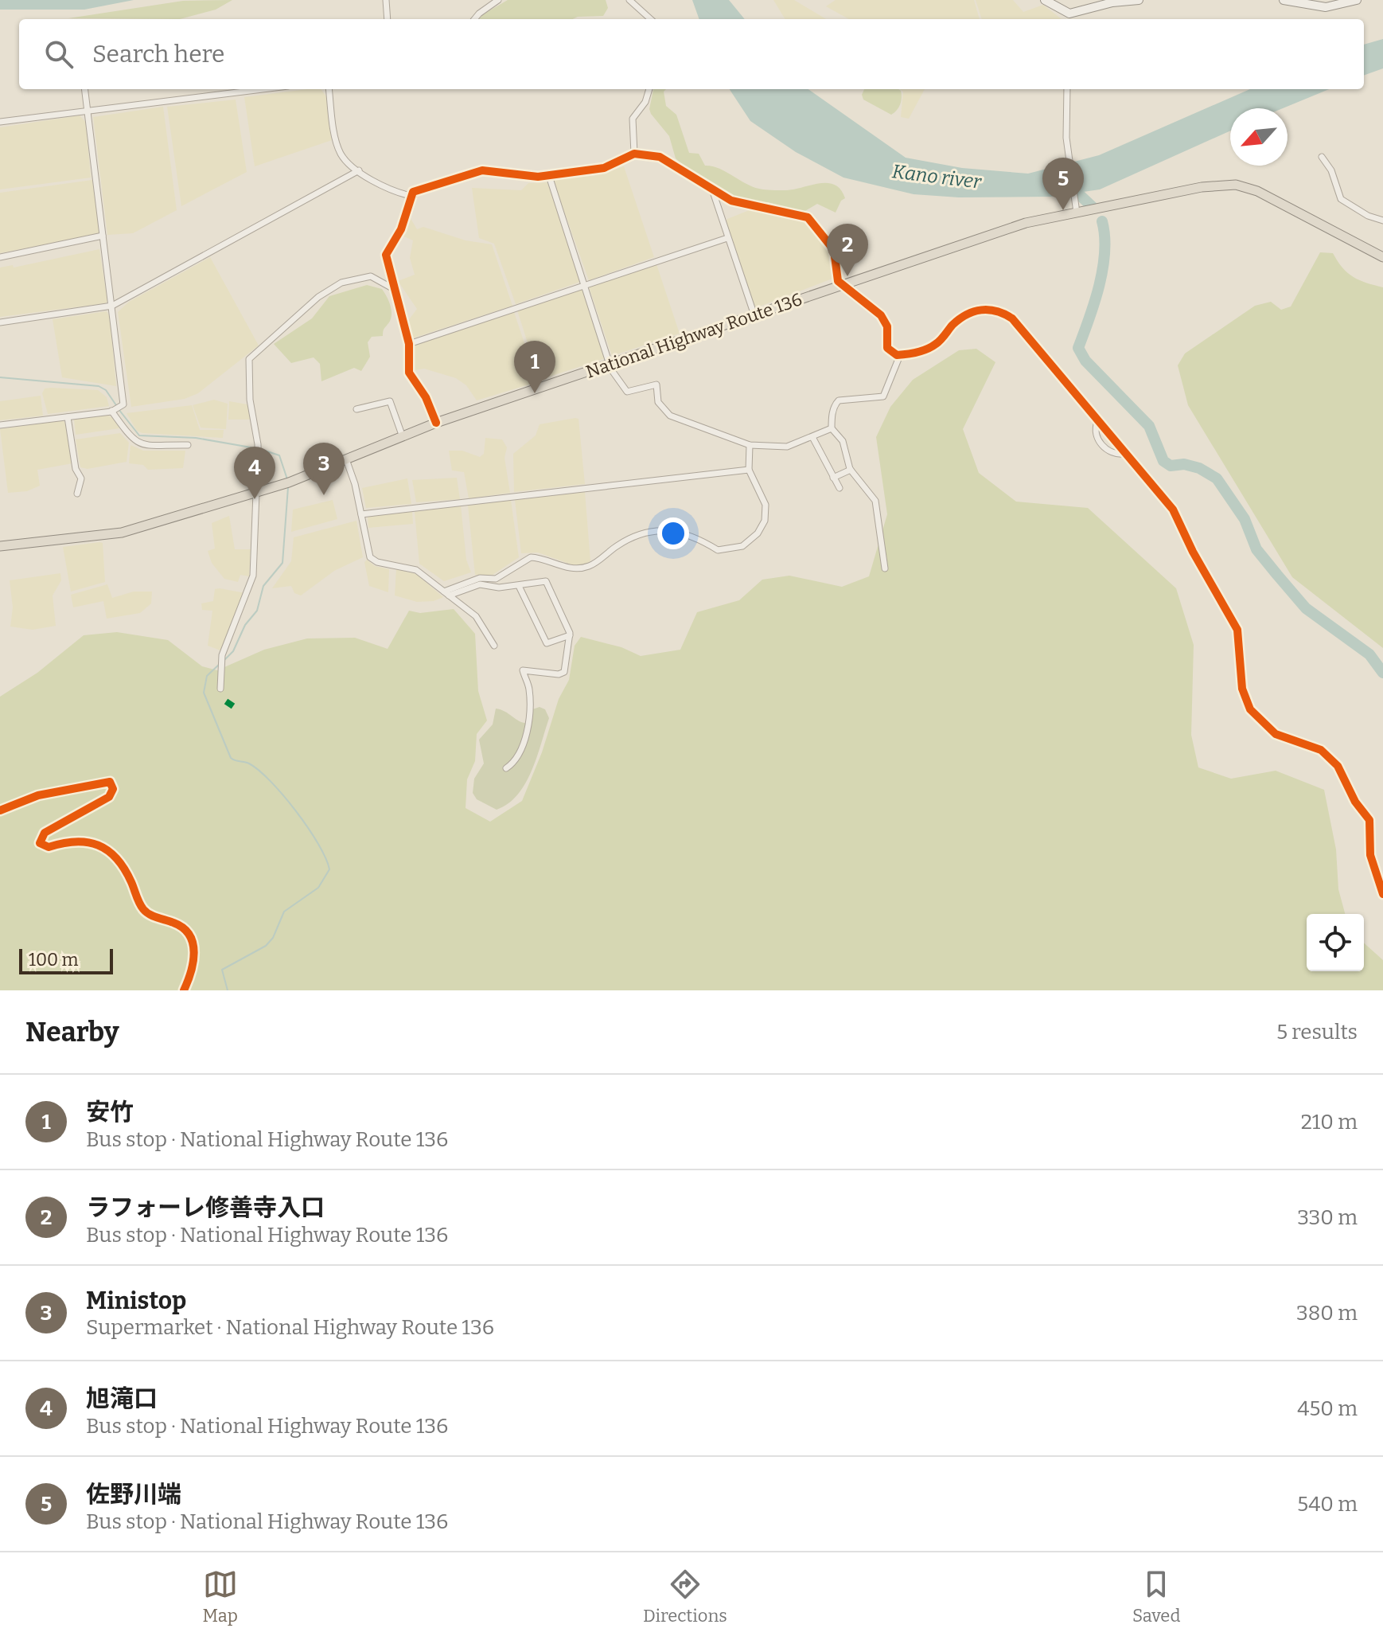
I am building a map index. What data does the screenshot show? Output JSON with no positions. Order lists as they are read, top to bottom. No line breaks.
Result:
{"streets":{"highway":["National Highway Route 136"]},"water":["Kano river"],"scale_bar":"100 m","north":"bottom left","page":{"search":"Search here","pins":["5","2","1","3","4"],"scale":"100 m","heading":["Nearby","5 results"],"list":[{"mark":"1","name":"安竹","note":"Bus stop · National Highway Route 136","value":"210 m"},{"mark":"2","name":"ラフォーレ修善寺入口","note":"Bus stop · National Highway Route 136","value":"330 m"},{"mark":"3","name":"Ministop","note":"Supermarket · National Highway Route 136","value":"380 m"},{"mark":"4","name":"旭滝口","note":"Bus stop · National Highway Route 136","value":"450 m"},{"mark":"5","name":"佐野川端","note":"Bus stop · National Highway Route 136","value":"540 m"}],"nav":["Map","Directions","Saved"]}}
